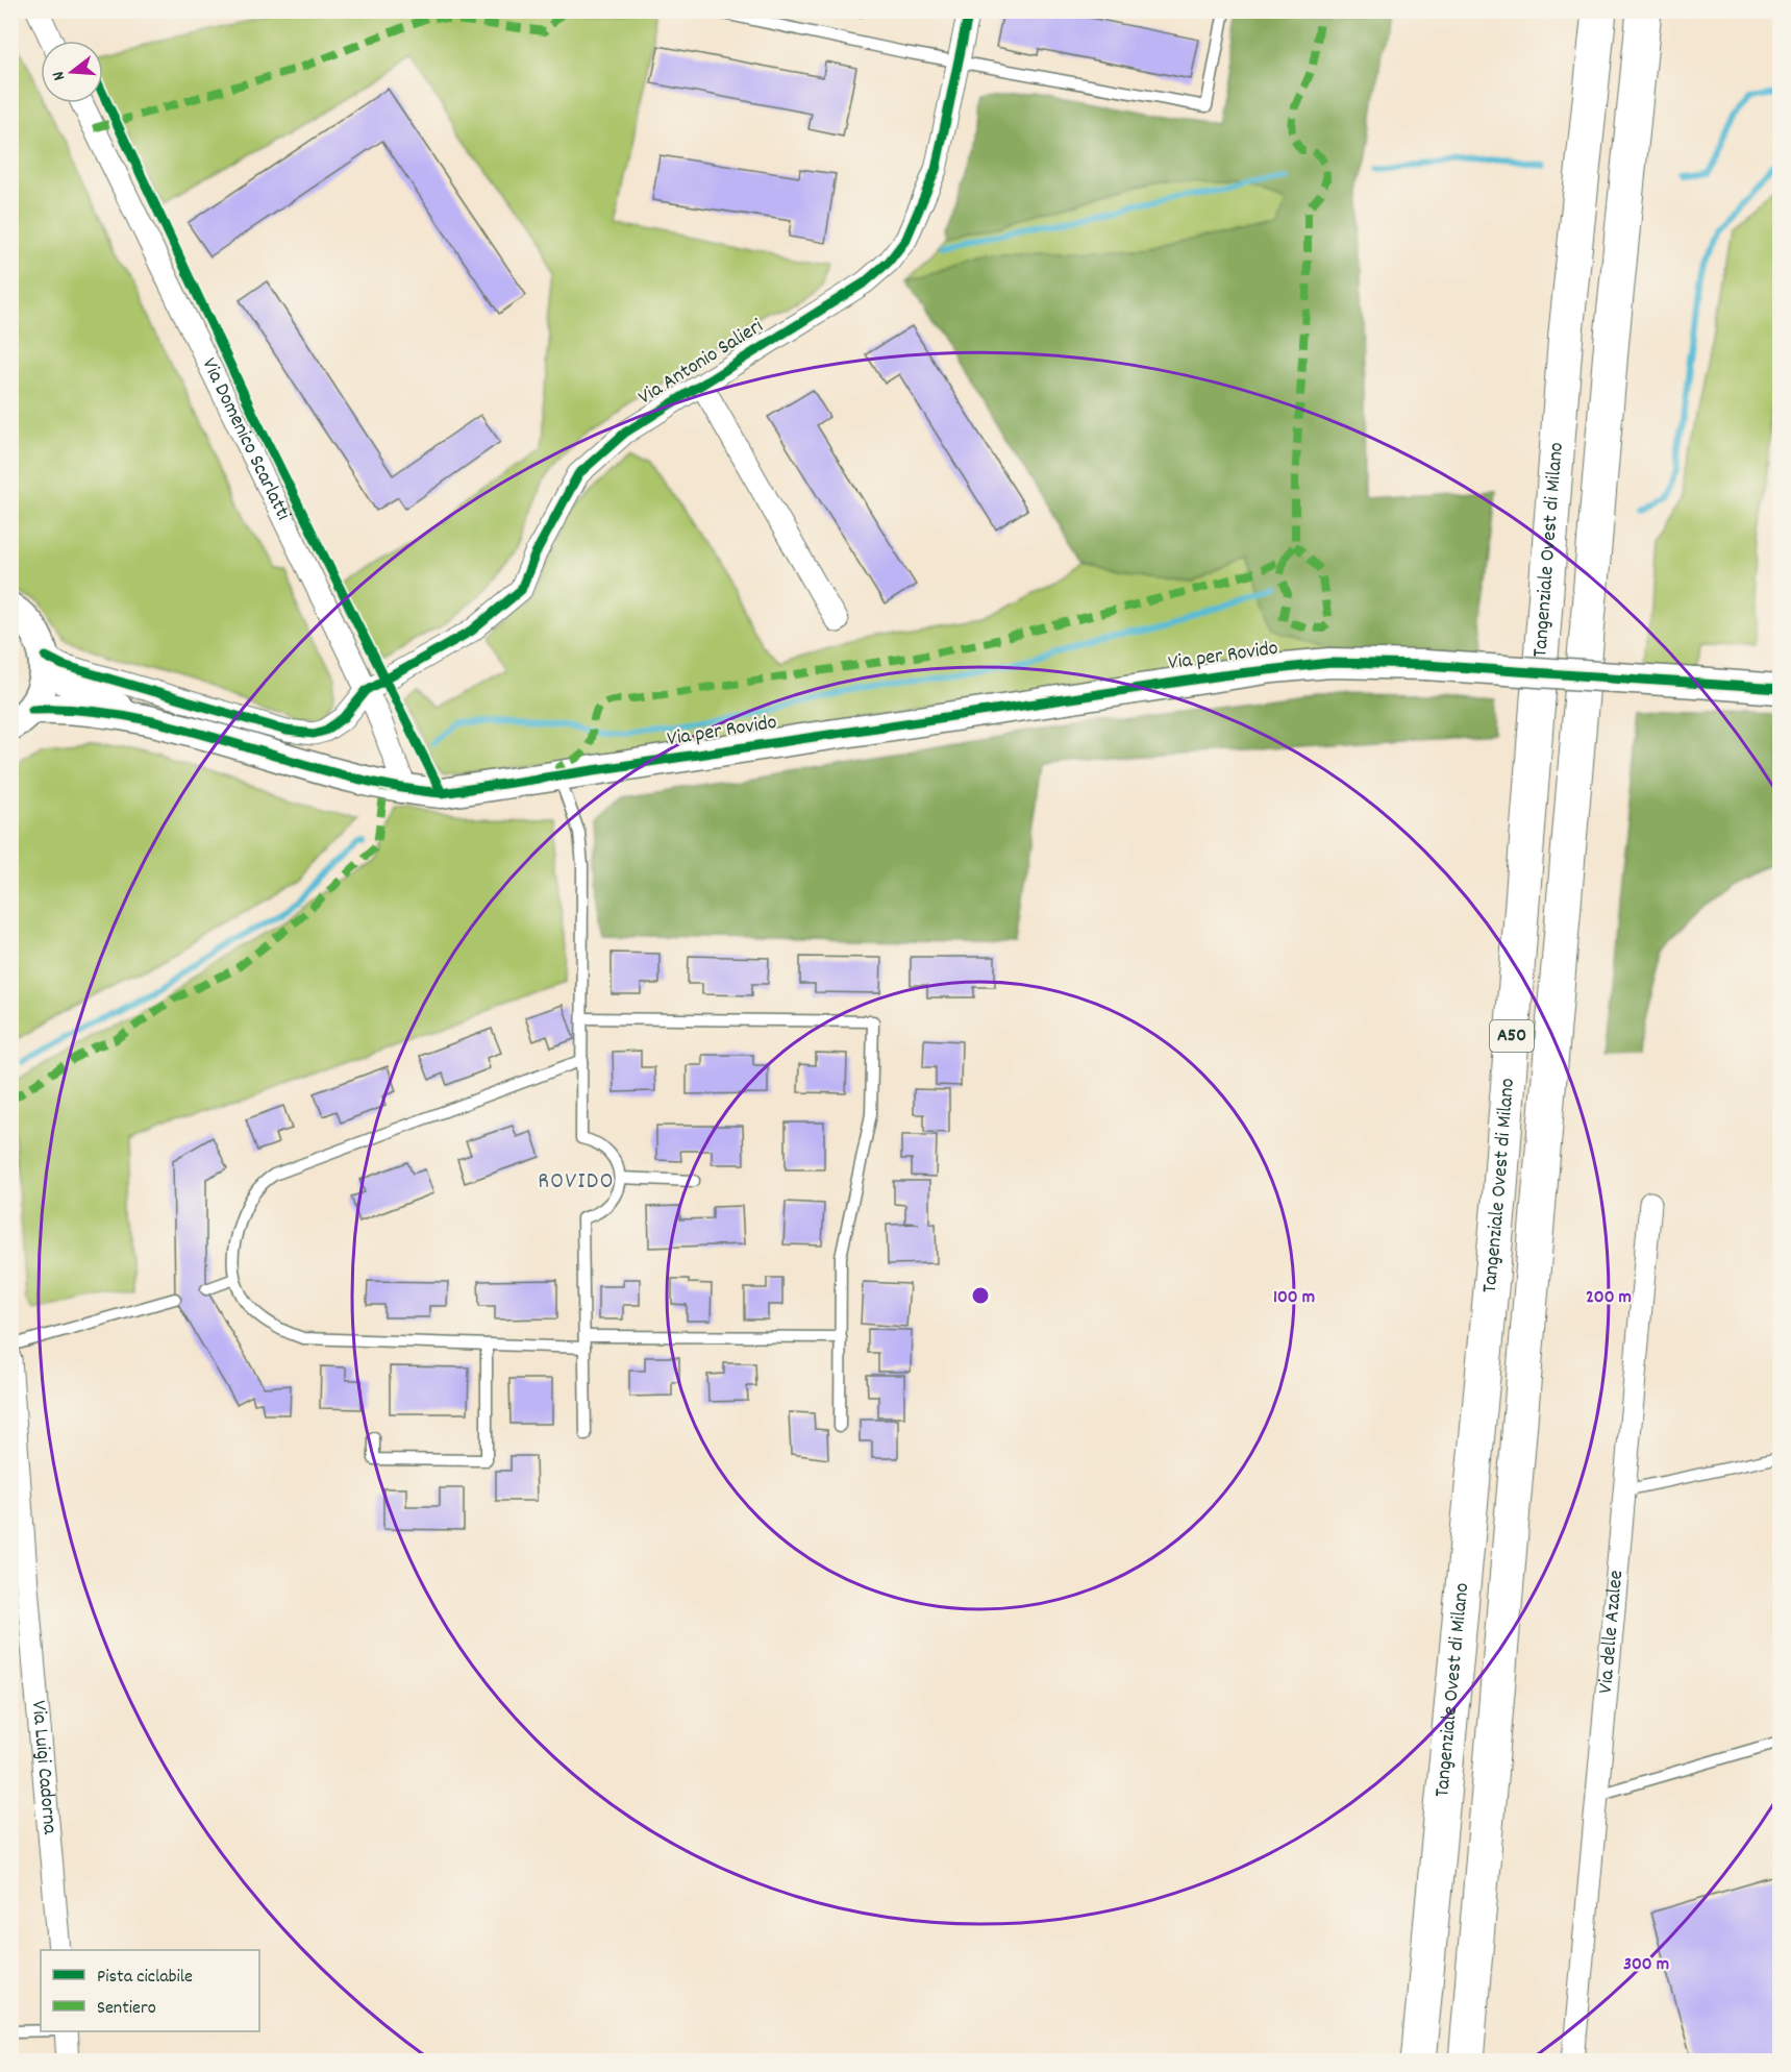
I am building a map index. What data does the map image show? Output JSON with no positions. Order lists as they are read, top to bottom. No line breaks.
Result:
{"streets":{"highway":["Tangenziale Ovest di Milano","A50"],"street":["Via Antonio Salieri","Via Domenico Scarlatti","Via per Rovido","Via delle Azalee","Via Luigi Cadorna"]},"crossings":[["Via Antonio Salieri","Via Domenico Scarlatti"],["Via Domenico Scarlatti","Via per Rovido"]],"districts":["ROVIDO"],"legend":["Pista ciclabile","Sentiero"],"north":"left","rings":["100 m","200 m","300 m"]}
